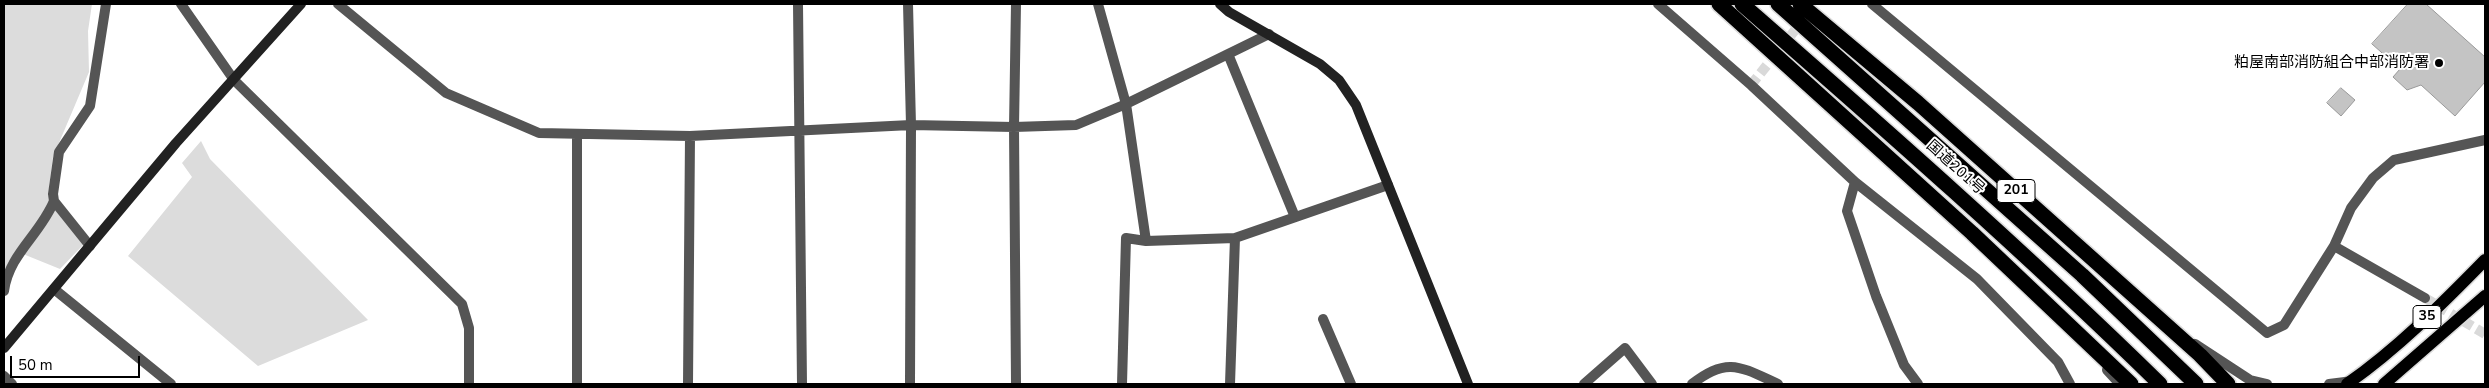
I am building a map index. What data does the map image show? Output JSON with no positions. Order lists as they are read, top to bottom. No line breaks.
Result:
{"streets":{"highway":["国道201号","201"],"main road":["35"]},"places":["粕屋南部消防組合中部消防署"],"scale_bar":"50 m"}
